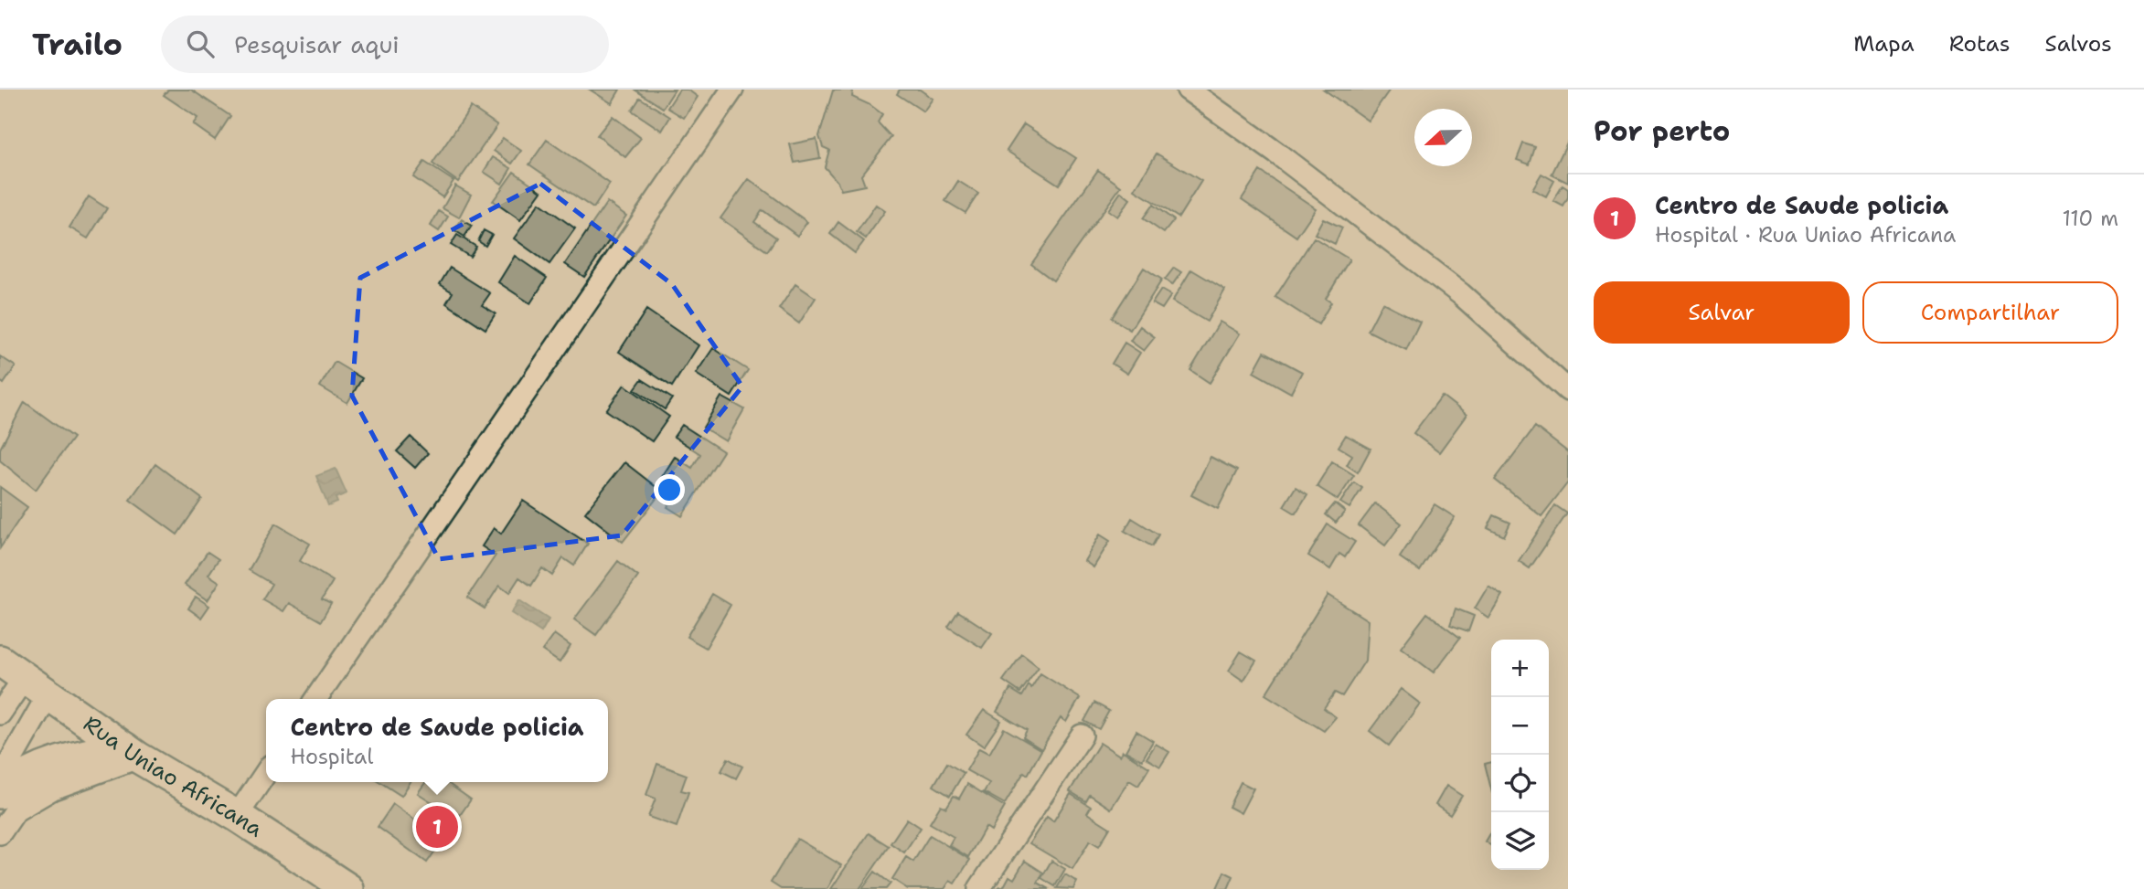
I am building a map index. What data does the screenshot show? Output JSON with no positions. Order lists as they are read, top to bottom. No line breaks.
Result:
{"streets":{"main road":["Rua Uniao Africana"]},"north":"left","page":{"header":"Trailo","search":"Pesquisar aqui","nav":["Mapa","Rotas","Salvos"],"heading":"Por perto","list":[{"mark":"1","name":"Centro de Saude policia","note":"Hospital · Rua Uniao Africana","value":"110 m"}],"buttons":["Salvar","Compartilhar"],"map_buttons":["+","−"],"popup":["Centro de Saude policia","Hospital"],"pins":"1"}}
